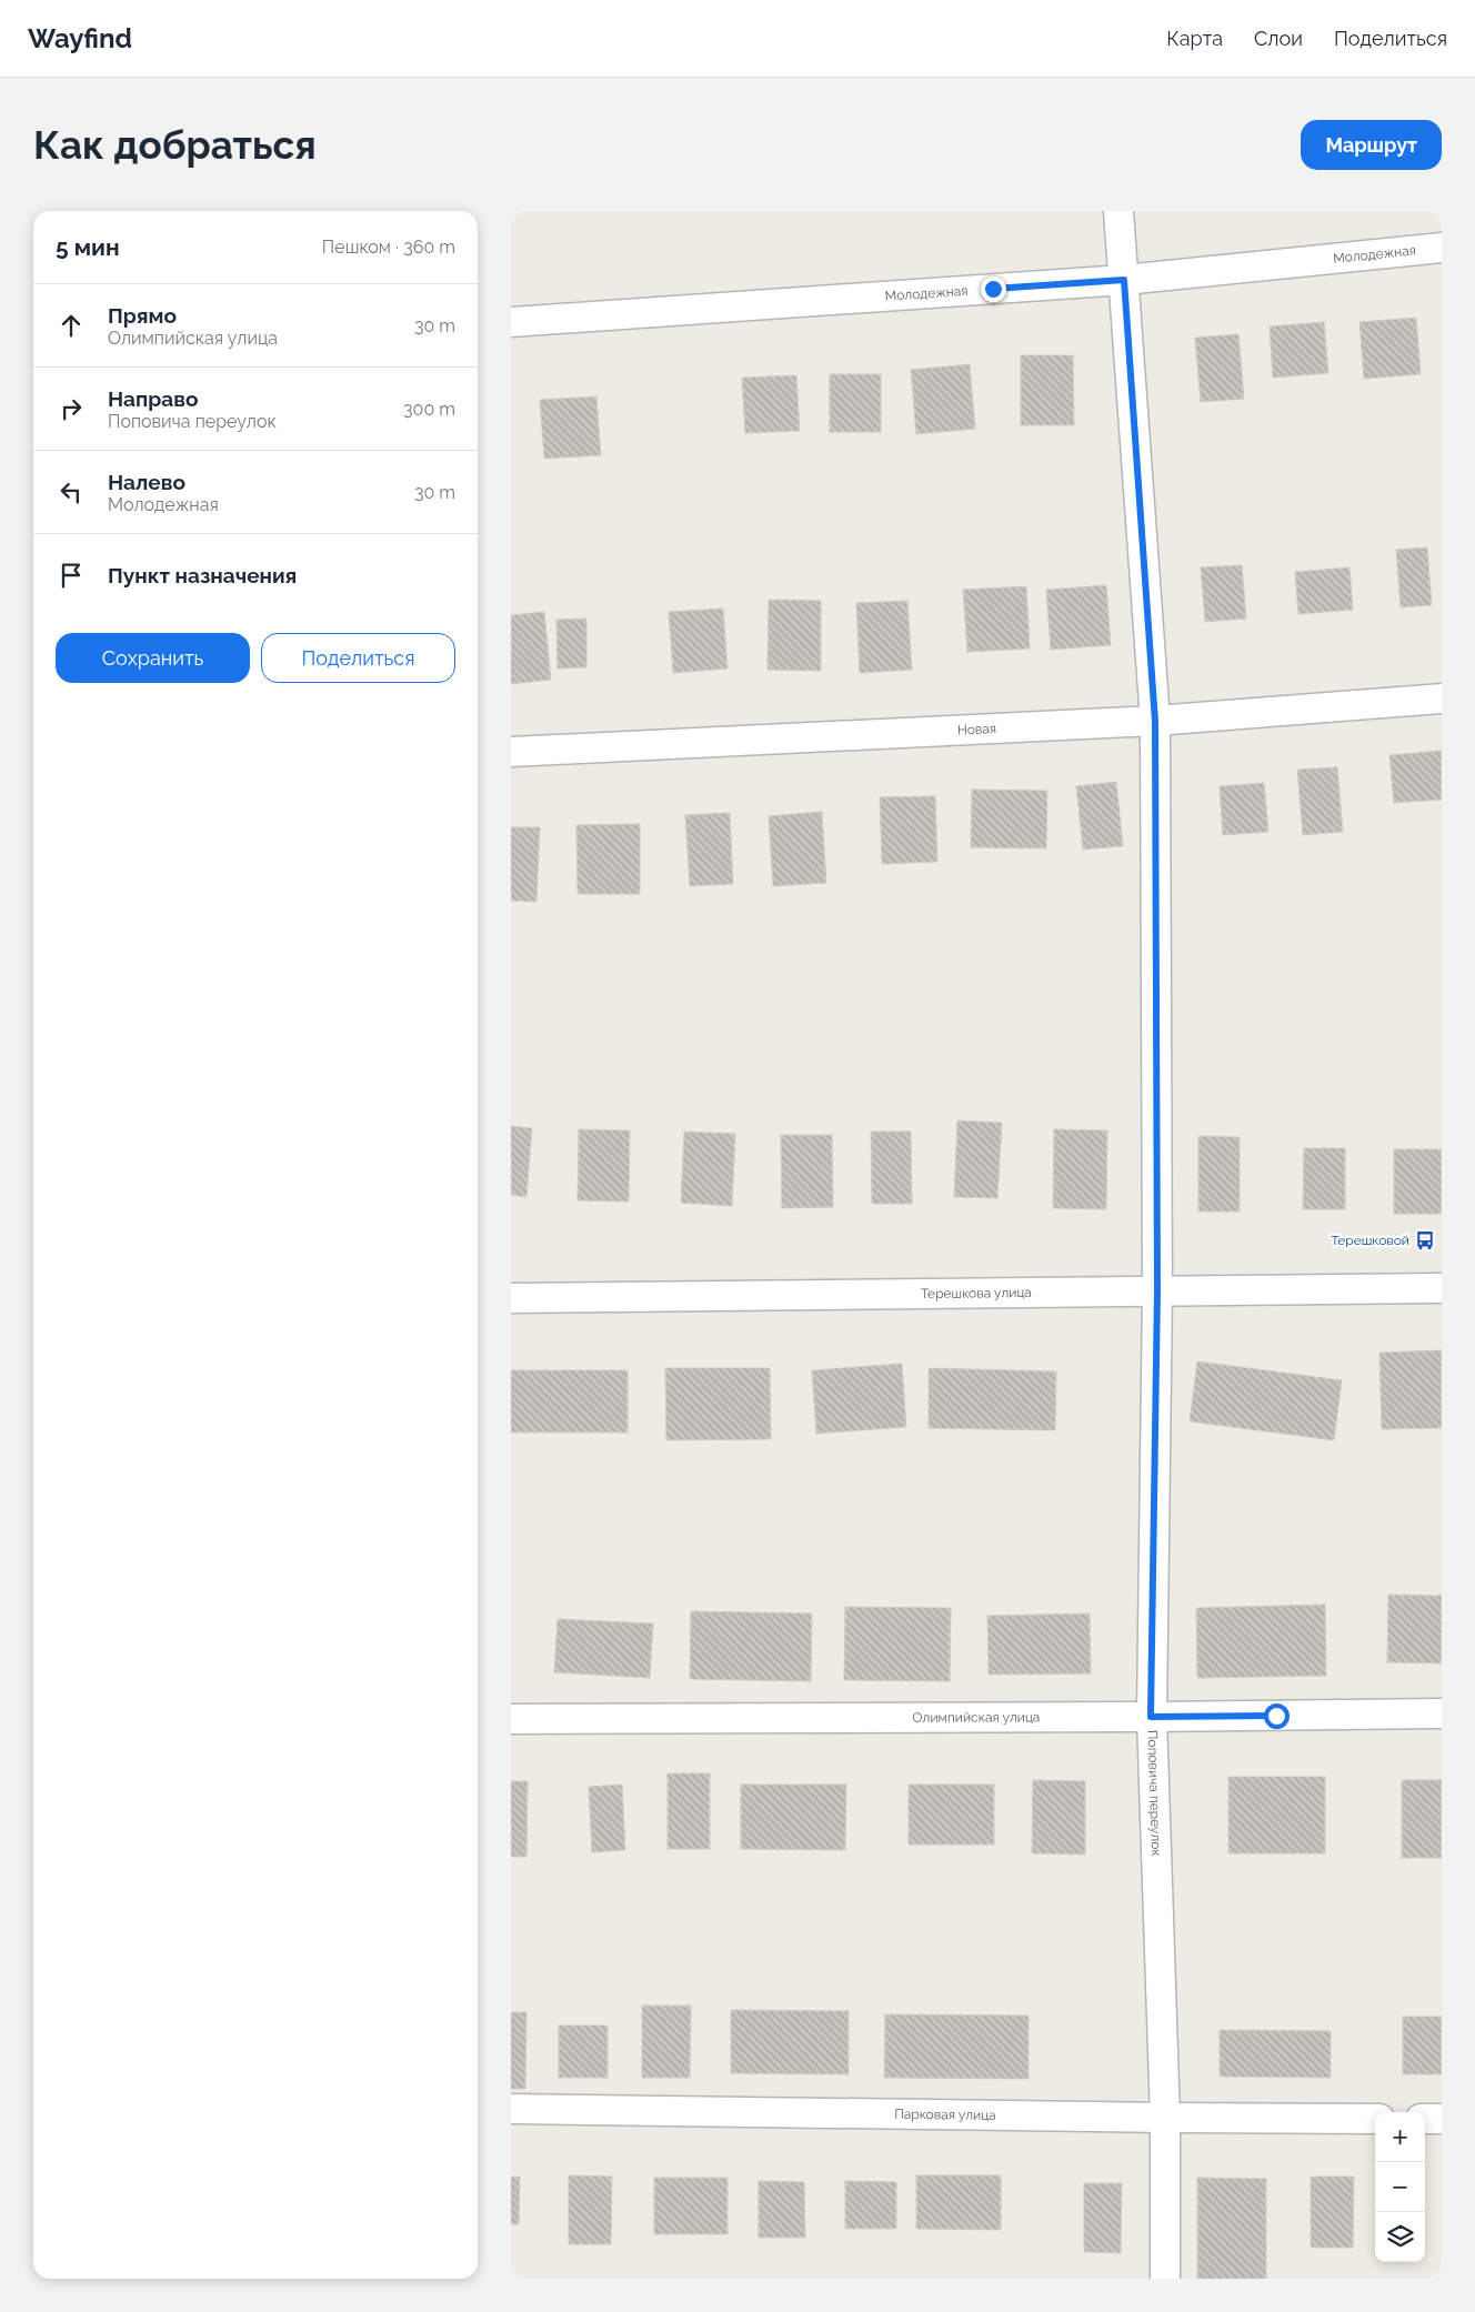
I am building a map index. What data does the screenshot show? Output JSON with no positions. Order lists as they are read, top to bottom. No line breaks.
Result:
{"streets":{"street":["Молодежная","Новая","Терешкова улица","Олимпийская улица","Поповича переулок","Парковая улица"]},"crossings":[["Молодежная","Поповича переулок"],["Новая","Поповича переулок"],["Терешкова улица","Поповича переулок"],["Олимпийская улица","Поповича переулок"],["Поповича переулок","Парковая улица"]],"places":{"bus stop":["Терешковой"]},"page":{"header":"Wayfind","nav":["Карта","Слои","Поделиться"],"buttons":["Маршрут",["Сохранить","Поделиться"]],"title":"Как добраться","heading":["5 мин","Пешком · 360 m"],"list":[["Прямо","Олимпийская улица","30 m"],["Направо","Поповича переулок","300 m"],["Налево","Молодежная","30 m"],"Пункт назначения"],"map_buttons":["+","−"]}}
